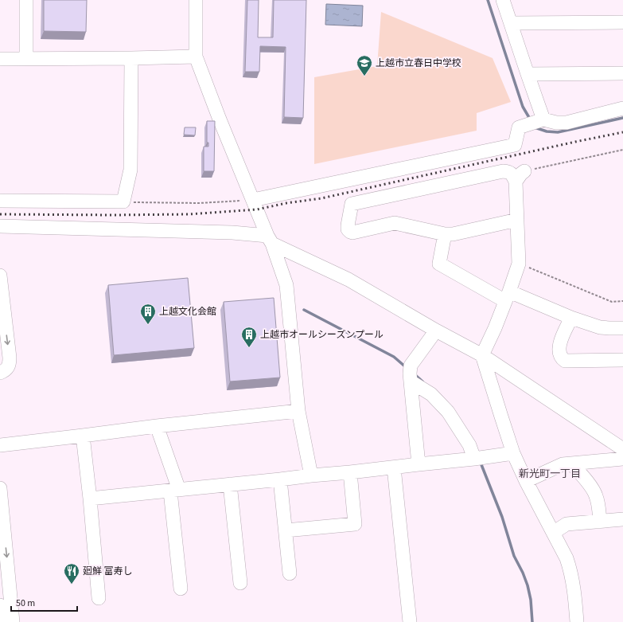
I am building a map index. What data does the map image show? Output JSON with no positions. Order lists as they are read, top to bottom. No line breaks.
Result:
{"districts":["新光町一丁目"],"places":{"school or university":["上越市立春日中学校"],"building":["上越文化会館","上越市オールシーズンプール"],"restaurant":["廻鮮 富寿し"]},"scale_bar":"50 m"}
